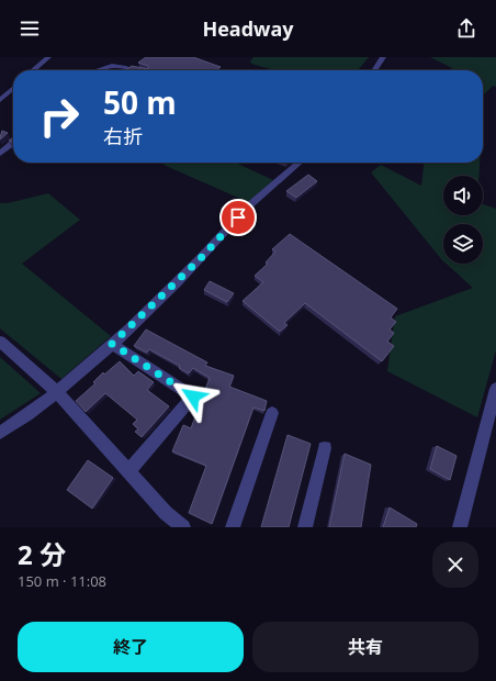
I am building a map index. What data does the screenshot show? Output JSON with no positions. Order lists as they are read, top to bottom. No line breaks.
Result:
{"page":{"header":"Headway","turn":["50 m","右折"],"heading":["2 分","150 m · 11:08"],"buttons":["終了","共有"]}}
